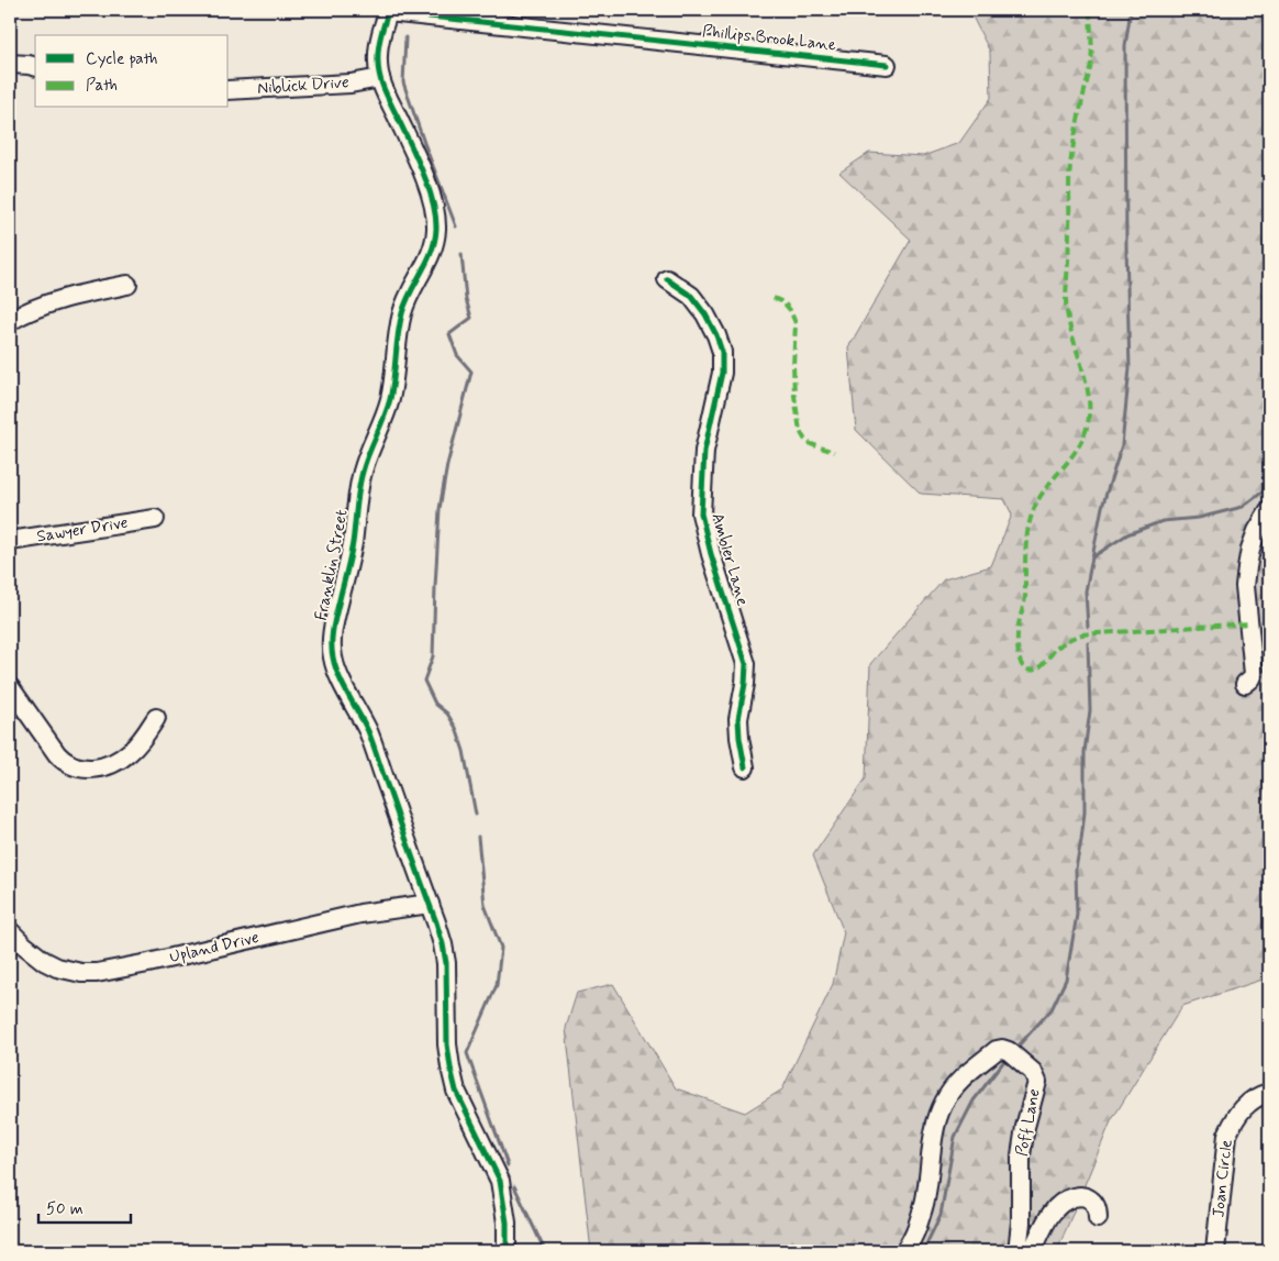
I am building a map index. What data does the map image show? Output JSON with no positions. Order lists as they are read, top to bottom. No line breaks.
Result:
{"streets":{"street":["Phillips Brook Lane","Niblick Drive","Sawyer Drive","Ambler Lane","Franklin Street","Upland Drive","Poff Lane","Joan Circle"]},"crossings":[["Phillips Brook Lane","Franklin Street"],["Niblick Drive","Franklin Street"],["Franklin Street","Upland Drive"]],"legend":["Cycle path","Path"],"scale_bar":"50 m"}
